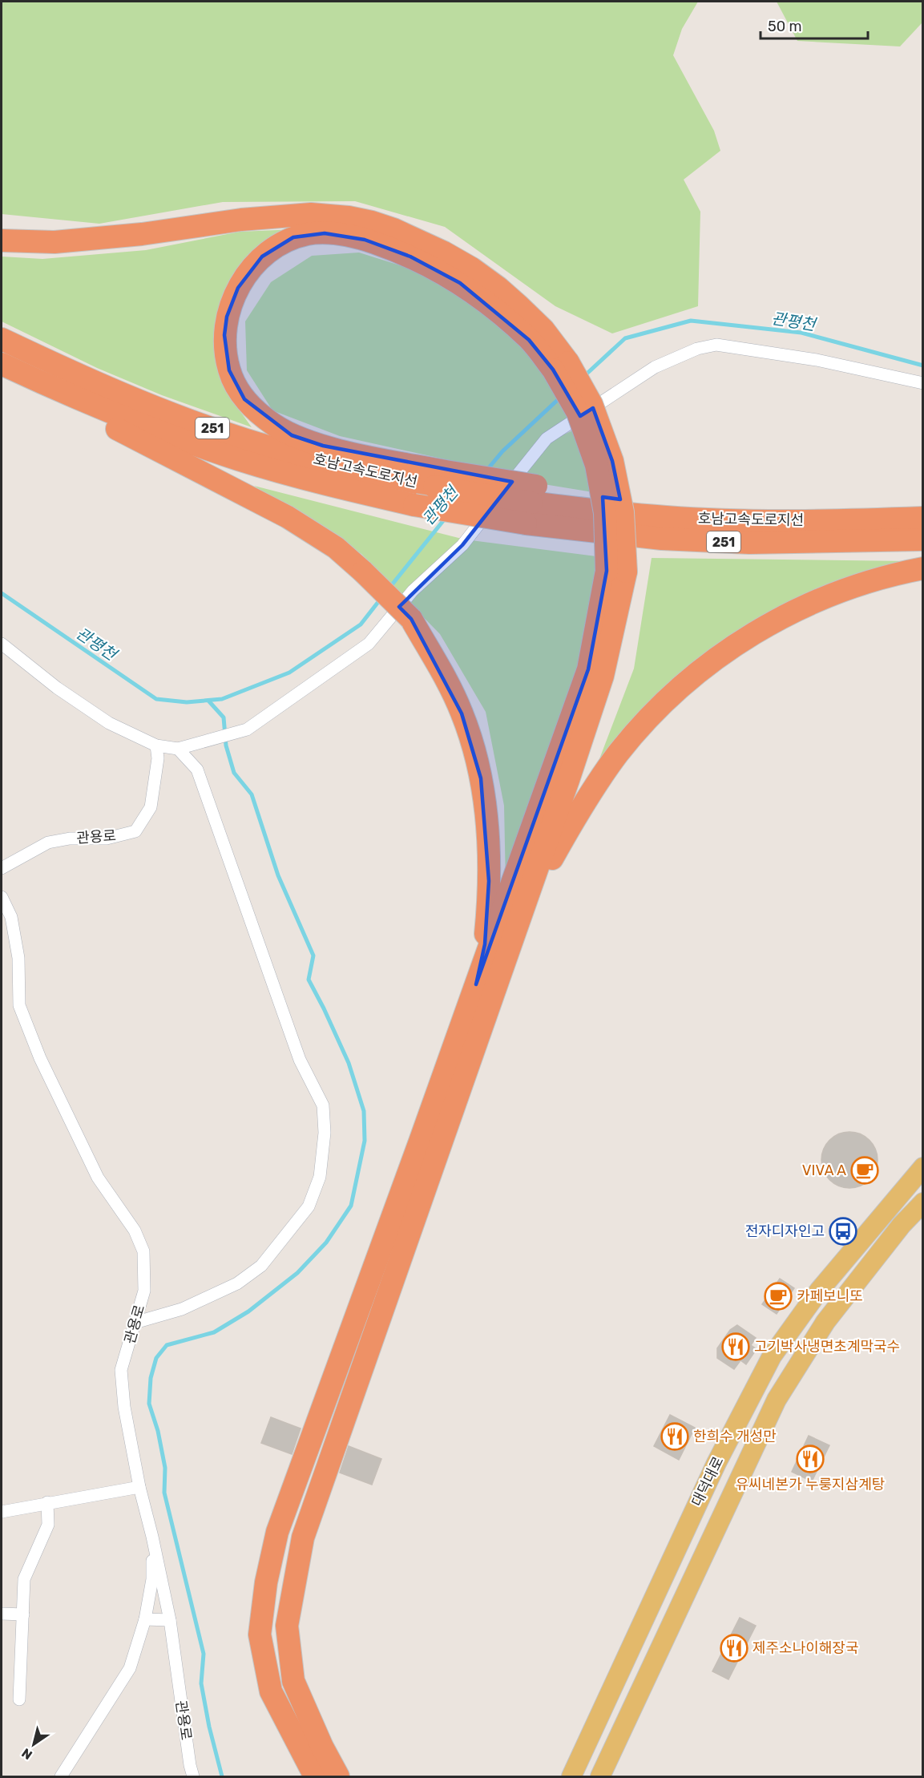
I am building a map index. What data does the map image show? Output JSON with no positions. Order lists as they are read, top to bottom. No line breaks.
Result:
{"streets":{"highway":["251","호남고속도로지선"],"main road":["대덕대로"],"street":["관용로"]},"water":["관평천"],"places":{"cafe":["VIVA A","카페보니또"],"bus stop":["전자디자인고"],"restaurant":["고기박사냉면초계막국수","한희수 개성만","유씨네본가 누룽지삼계탕","제주소나이해장국"]},"scale_bar":"50 m","north":"bottom left"}
